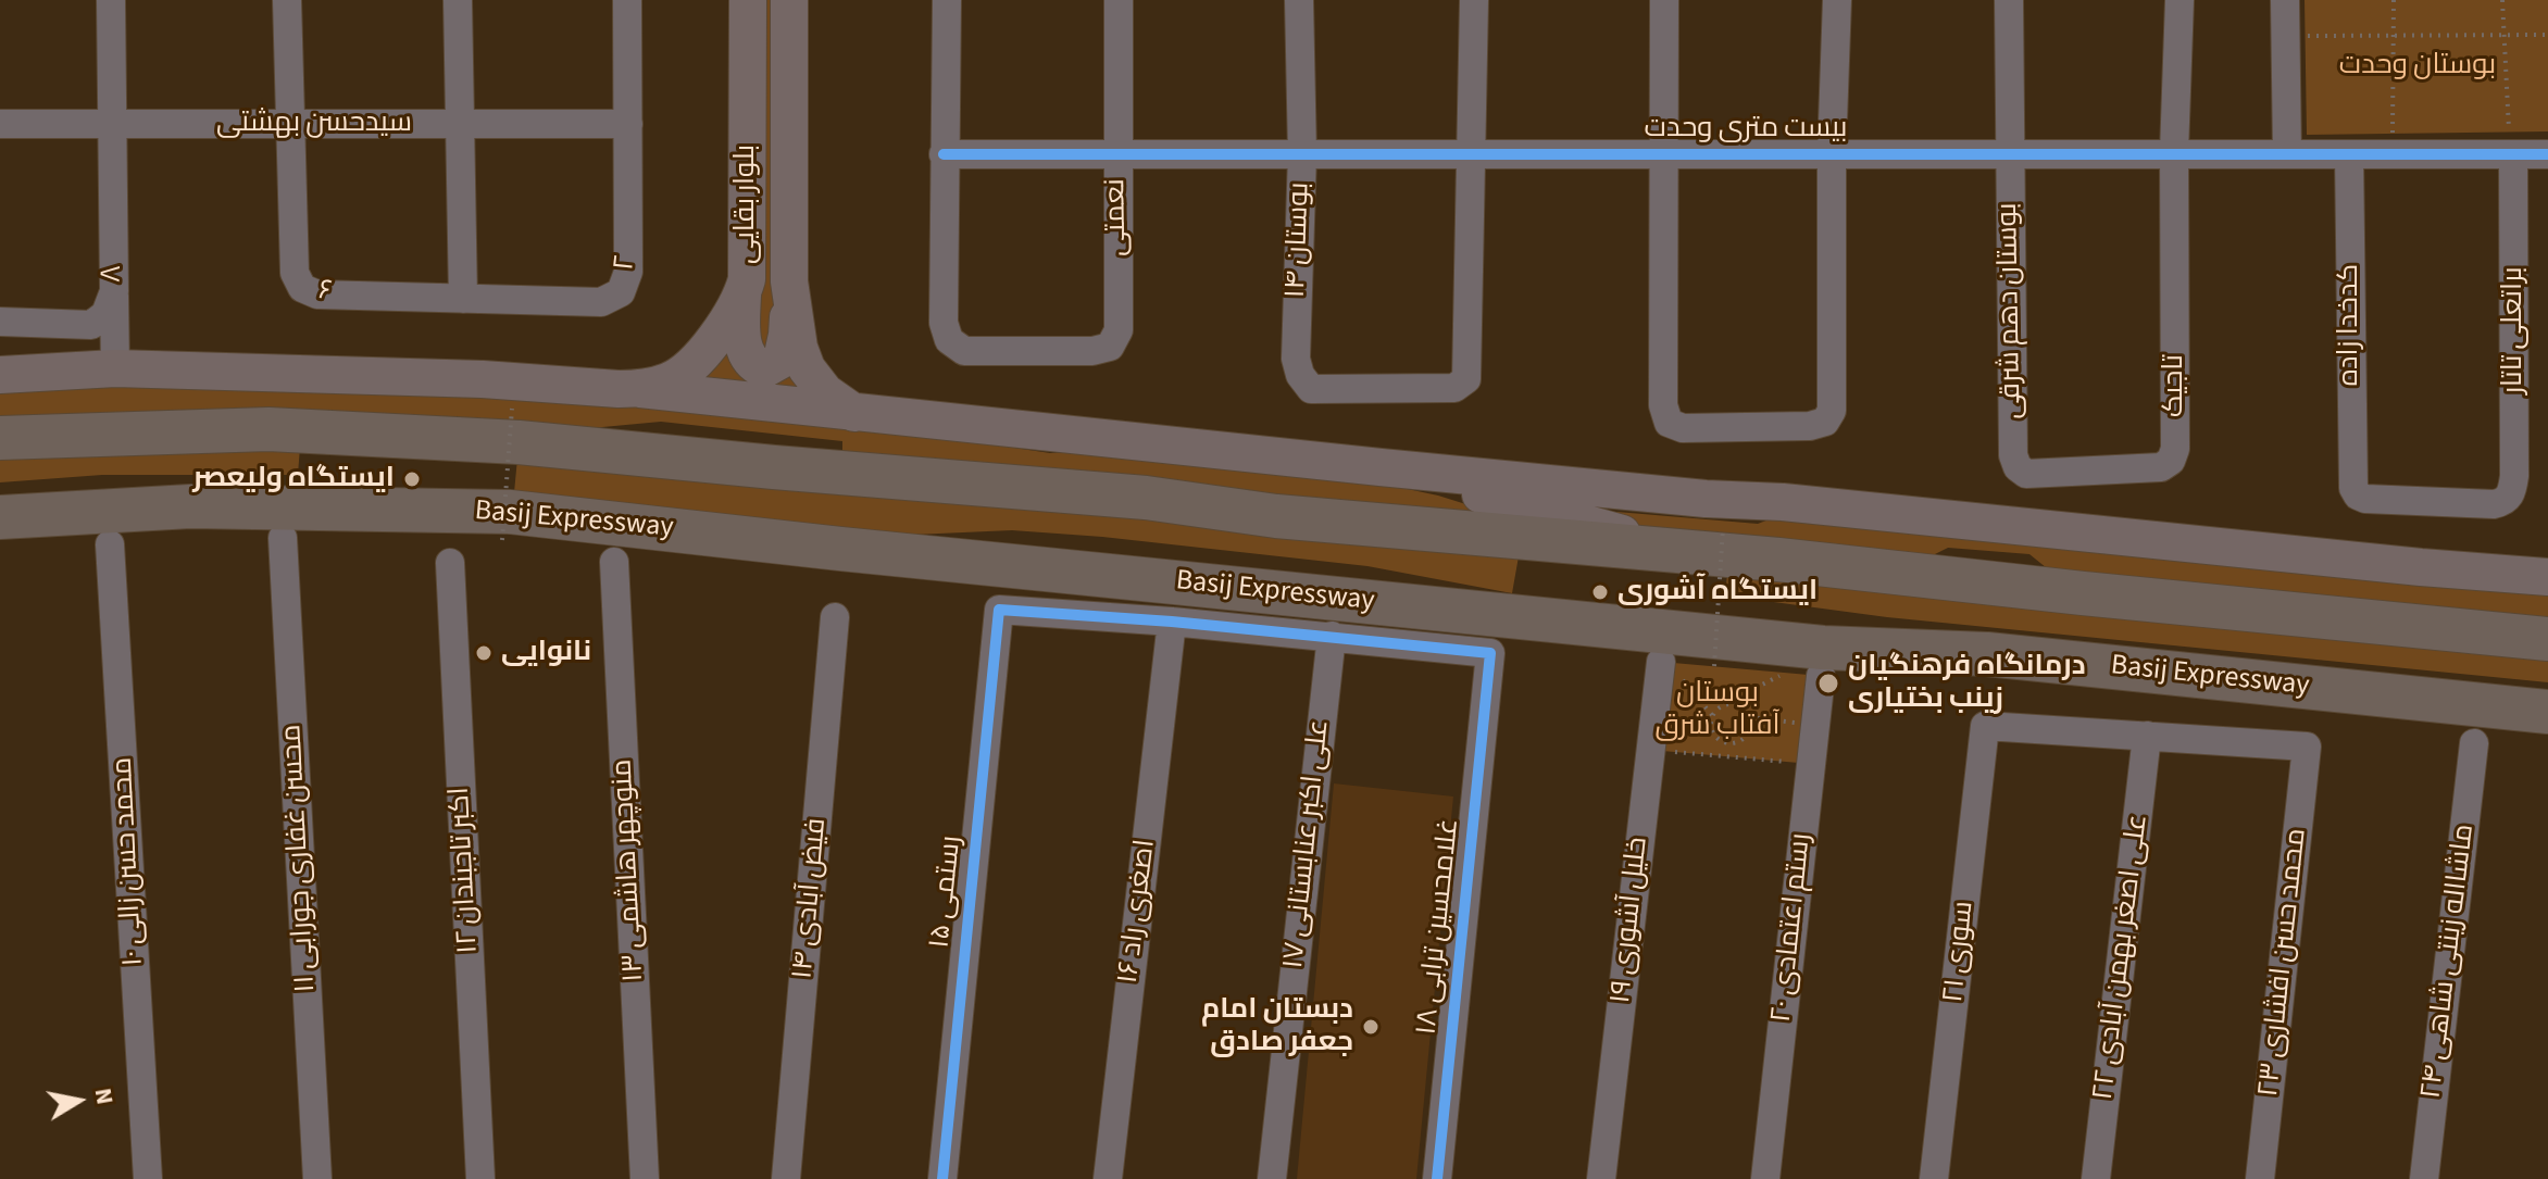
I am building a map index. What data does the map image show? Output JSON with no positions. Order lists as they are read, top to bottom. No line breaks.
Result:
{"streets":{"highway":["Basij Expressway"],"main road":["بلوار بقایی"],"street":["سیدحسن بهشتی","بیست متری وحدت","نعمتی","بوستان ۱۴","۲","۸","۶","بوستان دهم شرقی","کدخدا زاده","براتعلی تاتار","تاجیک","علی اکبر عنابستانی ۱۷","محسن غفاری جورابی ۱۱","محمد حسن زالی ۱۰","اکبر تاجبندان ۱۲","منوچهر هاشمی ۱۳","رستمی ۱۵","فیض آبادی ۱۴","اصغری راد ۱۶","خلیل آشوری ۱۹","غلامحسین ترابی ۱۸","رستم اعتمادی ۲۰","سوری ۲۱","علی اصغر بهمن آبادی ۲۲","ماشااله زینتی شاهی ۲۴","محمد حسن افشاری ۲۳"]},"crossings":[["سیدحسن بهشتی","۲"],["سیدحسن بهشتی","۸"],["سیدحسن بهشتی","۶"],["بیست متری وحدت","نعمتی"],["بیست متری وحدت","بوستان ۱۴"],["بیست متری وحدت","بوستان دهم شرقی"],["بیست متری وحدت","کدخدا زاده"],["بیست متری وحدت","براتعلی تاتار"],["بیست متری وحدت","تاجیک"],["۲","۶"],["بوستان دهم شرقی","تاجیک"],["کدخدا زاده","براتعلی تاتار"],["علی اکبر عنابستانی ۱۷","غلامحسین ترابی ۱۸"],["رستمی ۱۵","اصغری راد ۱۶"],["سوری ۲۱","علی اصغر بهمن آبادی ۲۲"],["سوری ۲۱","محمد حسن افشاری ۲۳"],["علی اصغر بهمن آبادی ۲۲","محمد حسن افشاری ۲۳"]],"parks":["بوستان وحدت","بوستان آفتاب شرق"],"places":["ایستگاه ولیعصر","ایستگاه آشوری","نانوایی","درمانگاه فرهنگیان زینب بختیاری","دبستان امام جعفر صادق"],"north":"right"}
